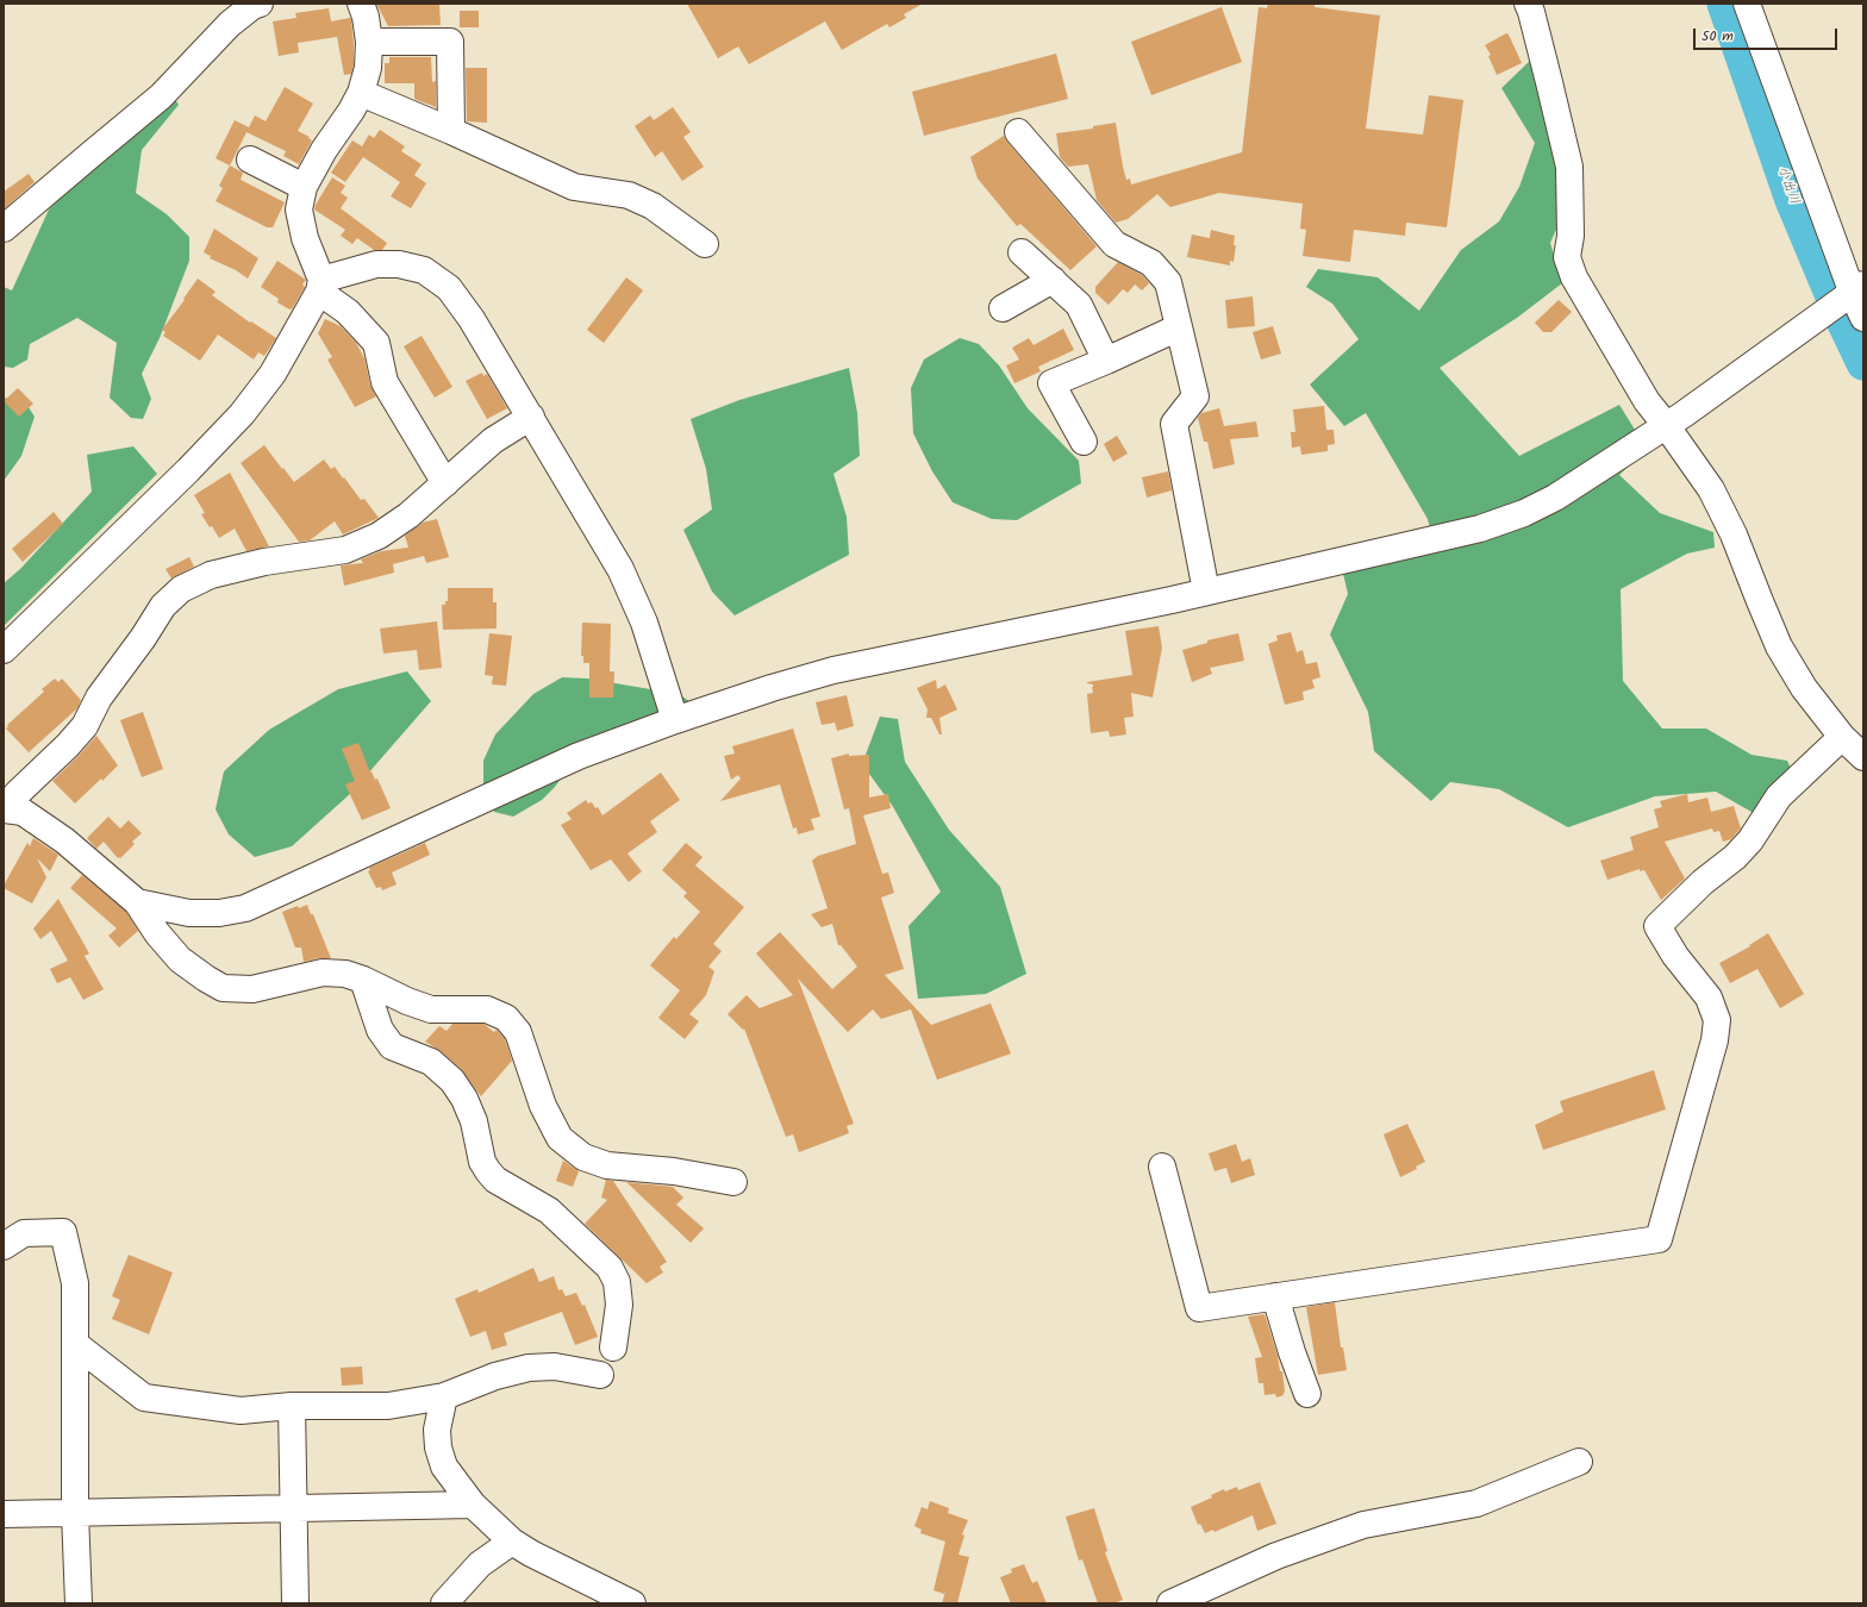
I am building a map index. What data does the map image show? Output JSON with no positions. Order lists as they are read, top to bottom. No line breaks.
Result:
{"water":["小出川"],"scale_bar":"50 m"}
